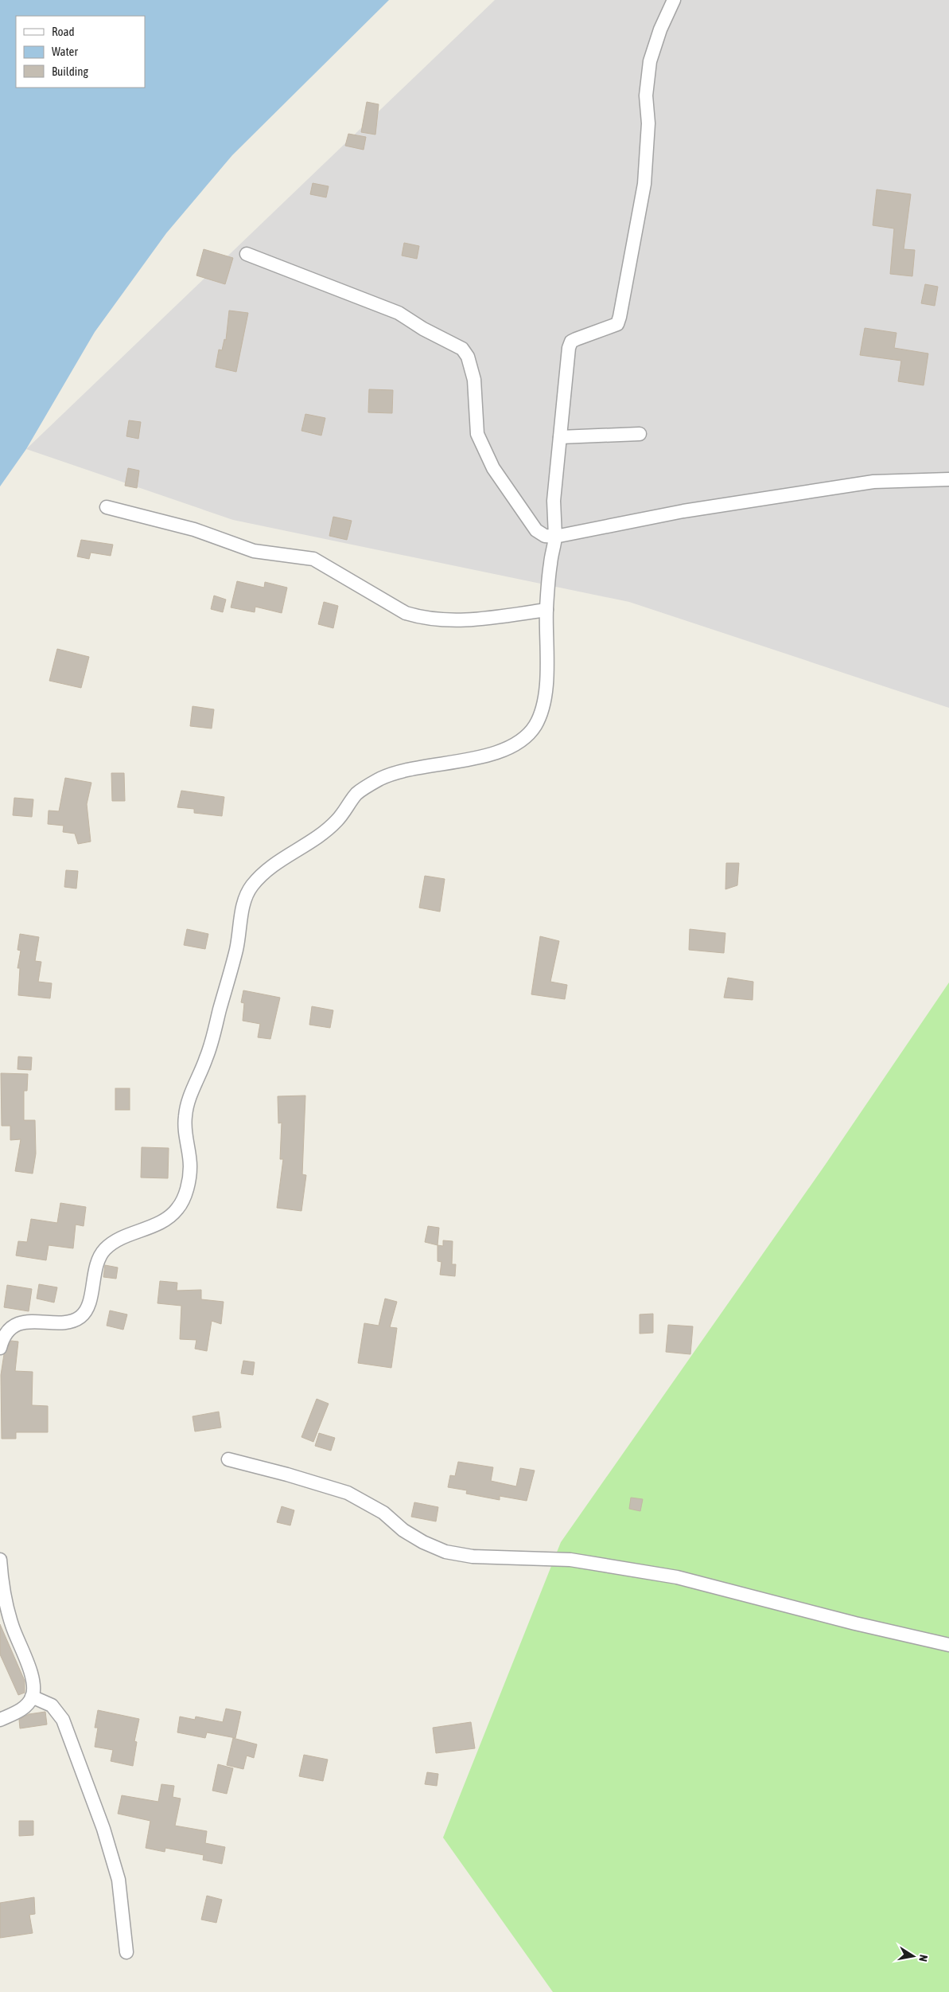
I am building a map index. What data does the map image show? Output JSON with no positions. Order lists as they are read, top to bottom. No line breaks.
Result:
{"legend":["Road","Water","Building"],"north":"right"}
